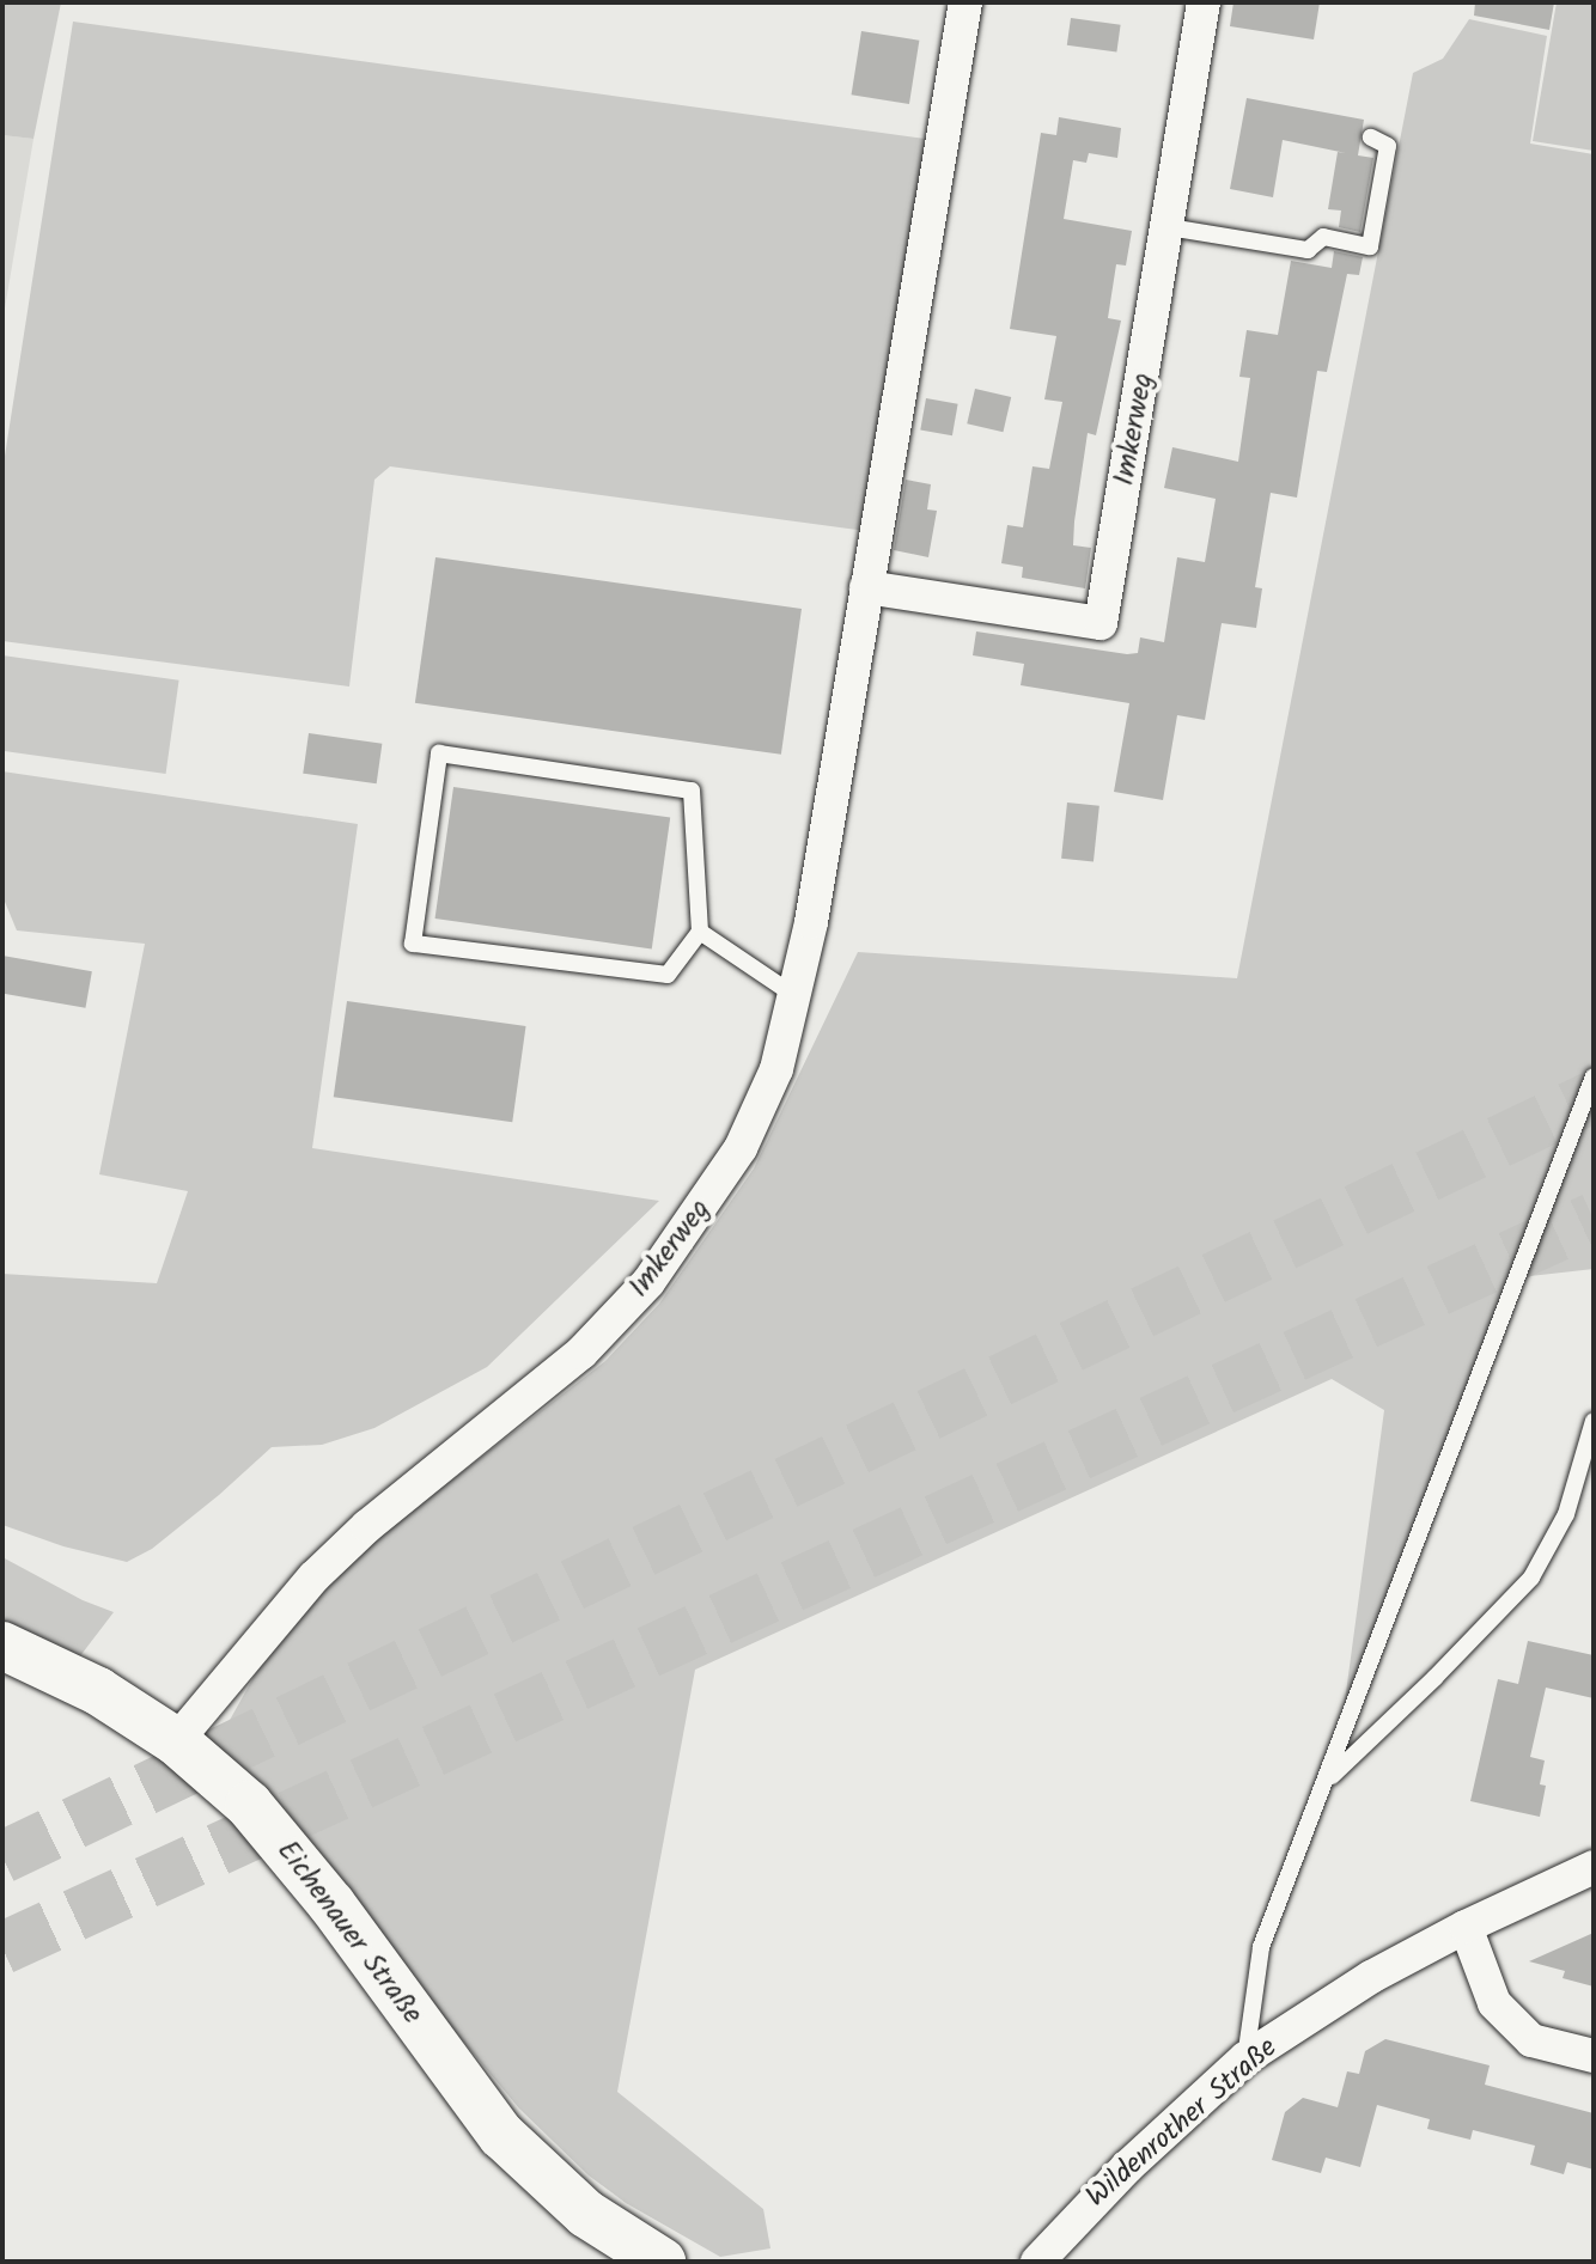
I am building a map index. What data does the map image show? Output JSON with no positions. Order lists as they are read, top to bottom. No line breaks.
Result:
{"streets":{"street":["Imkerweg","Eichenauer Straße","Wildenrother Straße"]},"crossings":[["Imkerweg","Eichenauer Straße"]]}
